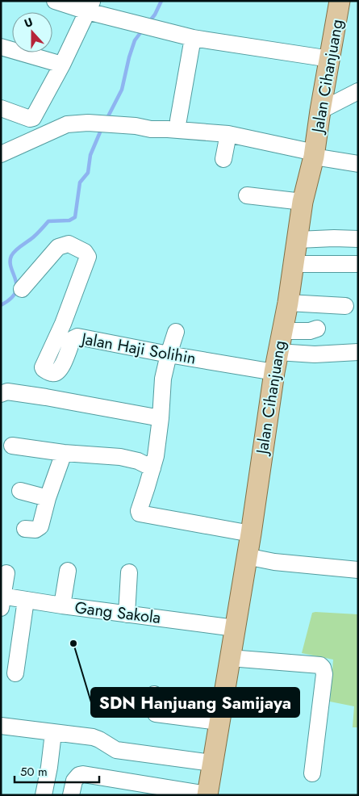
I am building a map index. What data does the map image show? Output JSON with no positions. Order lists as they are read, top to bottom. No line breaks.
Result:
{"streets":{"main road":["Jalan Cihanjuang"],"street":["Jalan Haji Solihin","Gang Sakola"]},"crossings":[["Jalan Cihanjuang","Jalan Haji Solihin"],["Jalan Cihanjuang","Gang Sakola"]],"places":["SDN Hanjuang Samijaya"],"scale_bar":"50 m","north":"top"}
